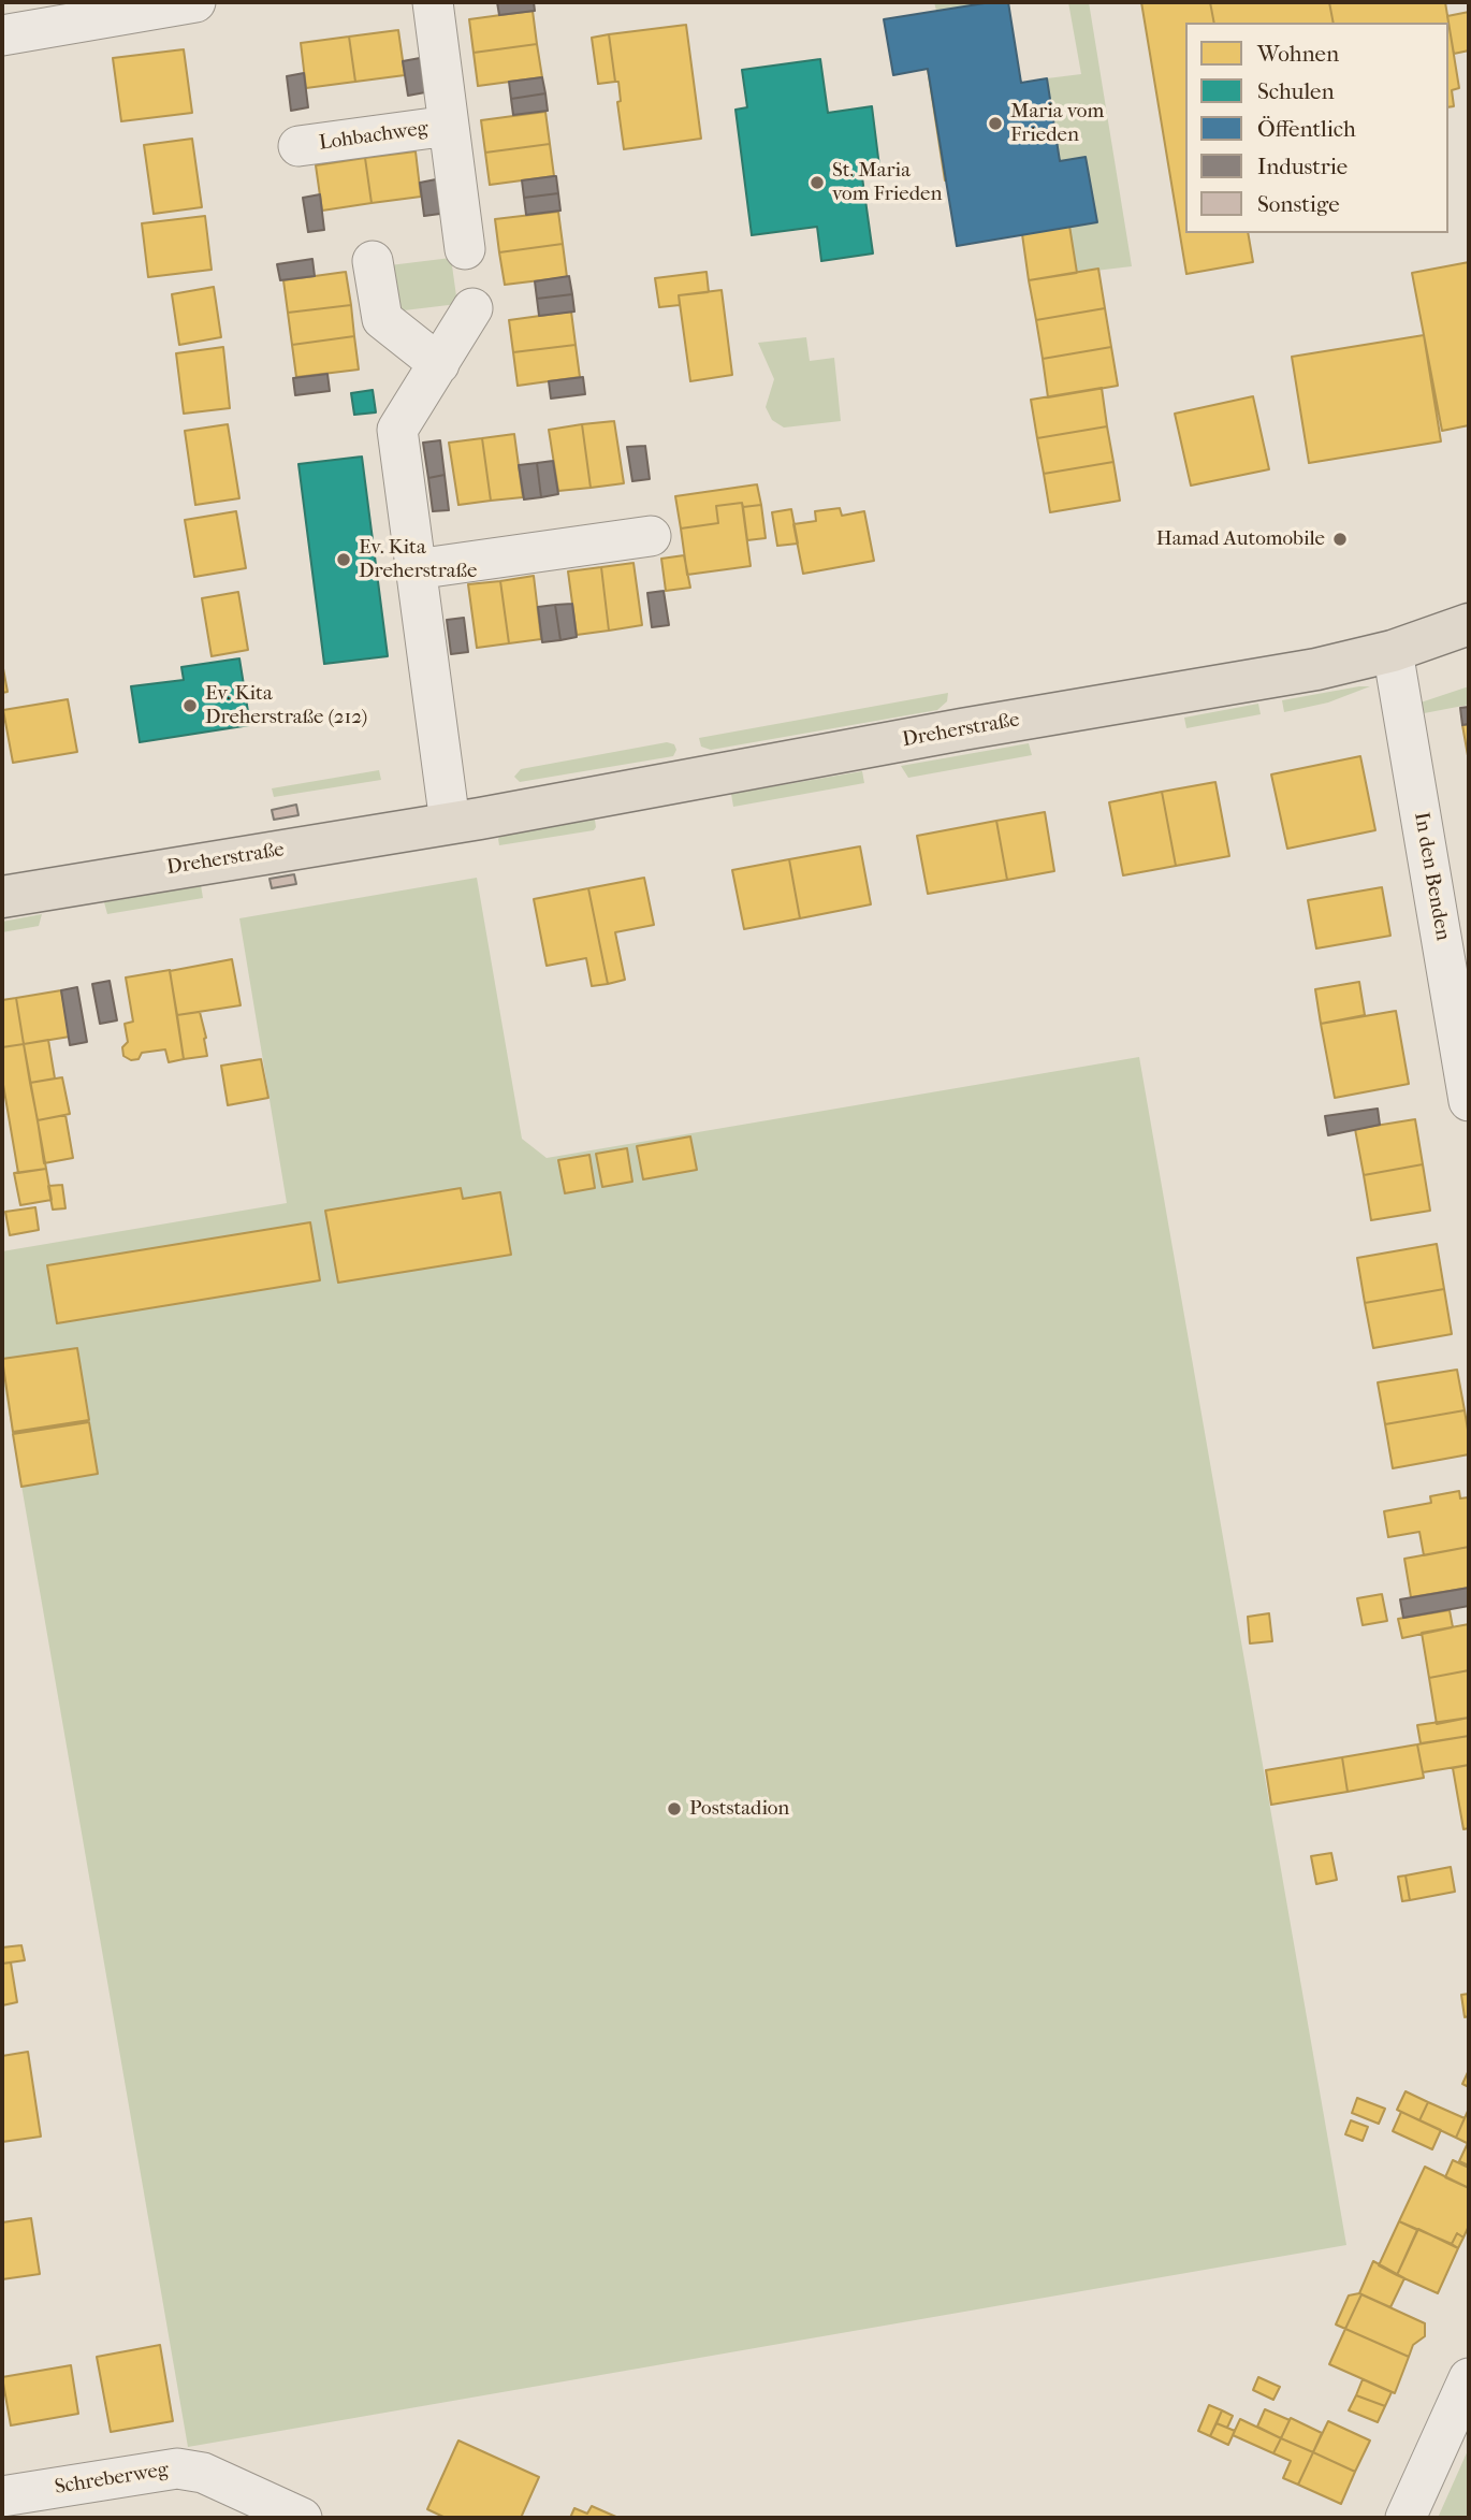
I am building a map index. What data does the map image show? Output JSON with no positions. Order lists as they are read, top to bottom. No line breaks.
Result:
{"streets":{"main road":["Dreherstraße"],"street":["Lohbachweg","In den Benden","Schreberweg"]},"crossings":[["Dreherstraße","In den Benden"]],"places":["Maria vom Frieden","St. Maria vom Frieden","Hamad Automobile","Ev. Kita Dreherstraße","Ev. Kita Dreherstraße (212)","Poststadion"],"legend":["Wohnen","Schulen","Öffentlich","Industrie","Sonstige"]}
